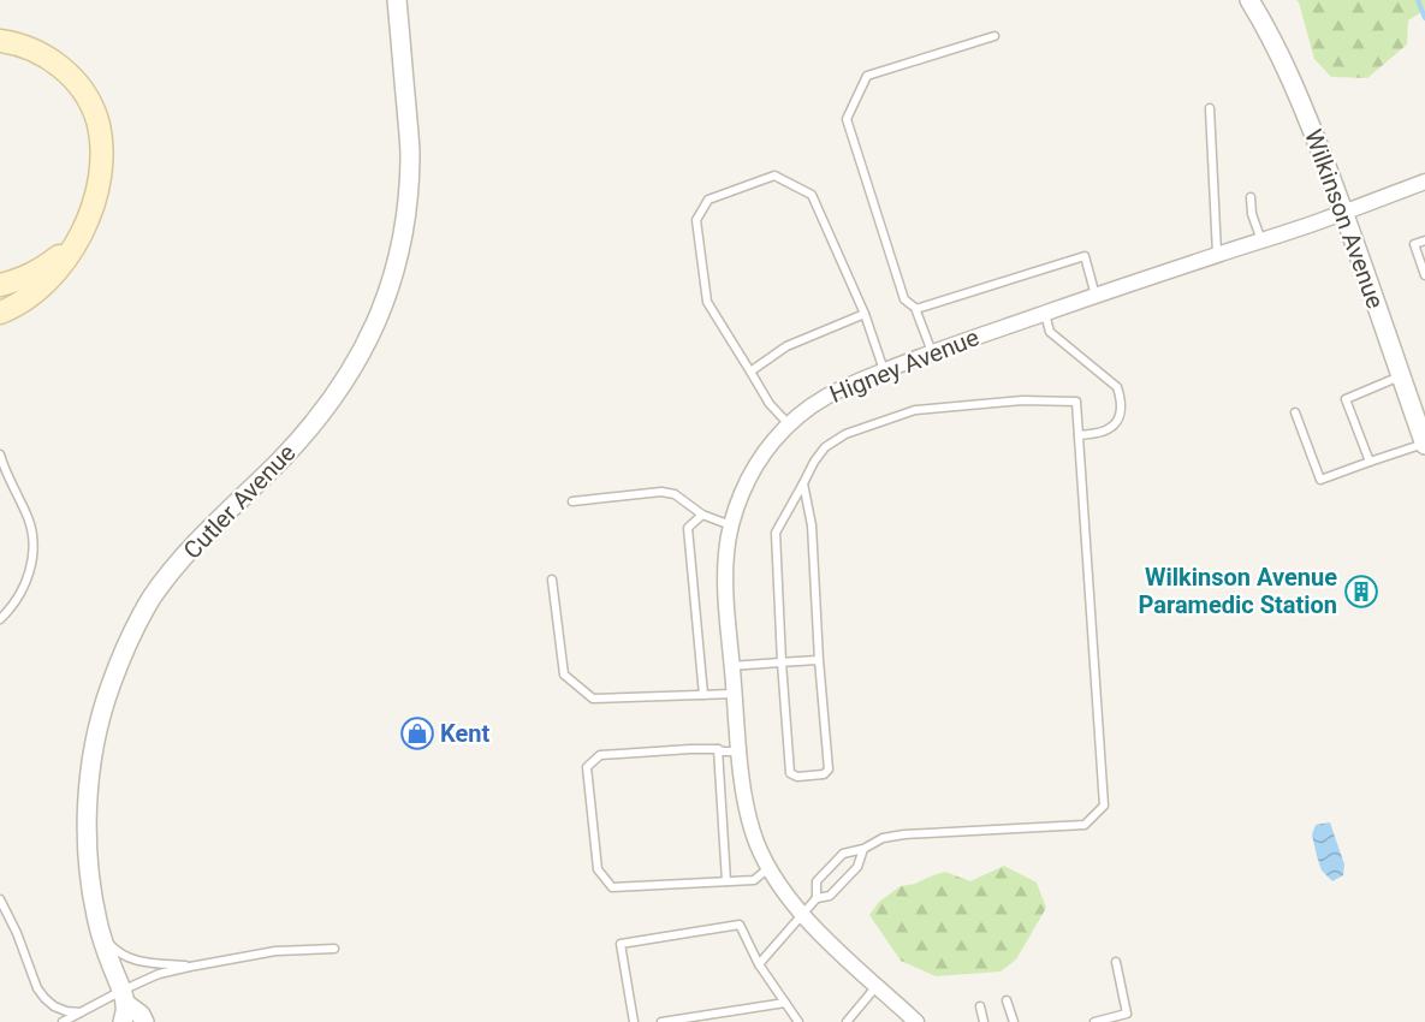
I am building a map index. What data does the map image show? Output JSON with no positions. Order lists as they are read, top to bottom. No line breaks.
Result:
{"streets":{"street":["Wilkinson Avenue","Higney Avenue","Cutler Avenue"]},"crossings":[["Wilkinson Avenue","Higney Avenue"]],"places":{"building":["Wilkinson Avenue Paramedic Station"],"shop":["Kent"]}}
